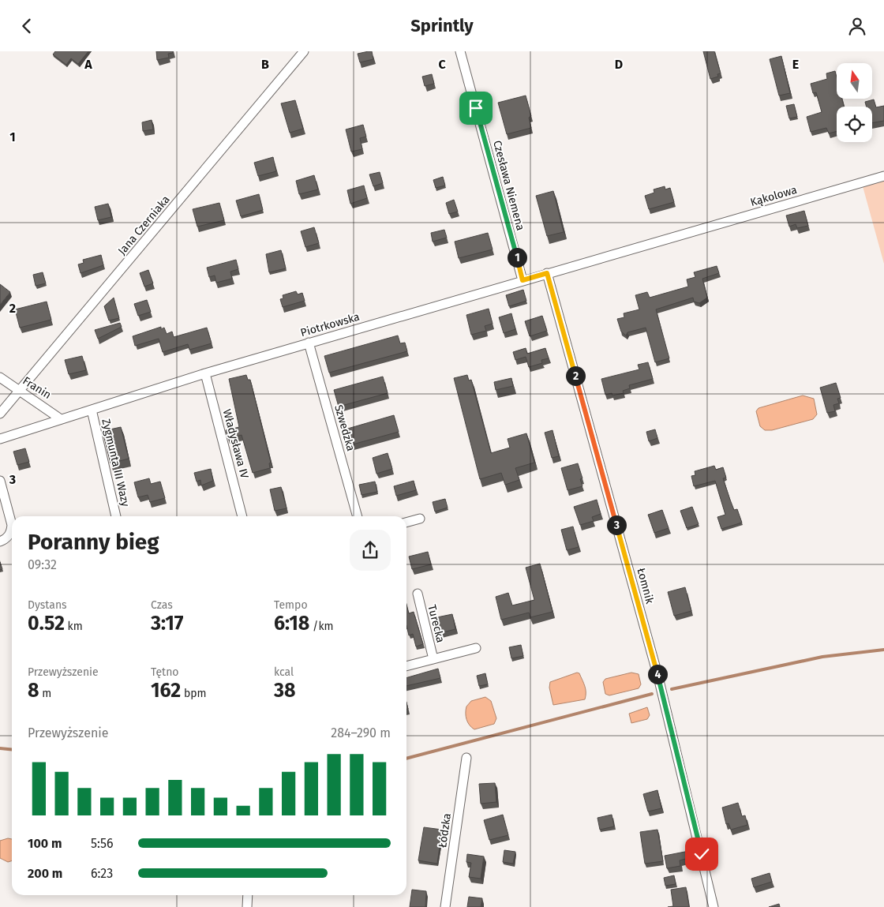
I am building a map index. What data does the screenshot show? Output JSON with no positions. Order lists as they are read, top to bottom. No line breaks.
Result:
{"streets":{"street":["Czesława Niemena","Kąkolowa","Jana Czerniaka","Piotrkowska","Franin","Szwedzka","Władysława IV","Zygmunta III Wazy","Łomnik","Turecka","Łódzka"]},"crossings":[["Czesława Niemena","Piotrkowska"],["Kąkolowa","Piotrkowska"],["Jana Czerniaka","Franin"],["Piotrkowska","Franin"],["Piotrkowska","Szwedzka"],["Piotrkowska","Władysława IV"],["Piotrkowska","Zygmunta III Wazy"],["Piotrkowska","Łomnik"]],"north":"top","page":{"header":"Sprintly","pins":["1","2","3","4"],"heading":["Poranny bieg","09:32"],"stats":[["Dystans","0.52 km"],["Czas","3:17"],["Tempo","6:18 /km"],["Przewyższenie","8 m"],["Tętno","162 bpm"],["kcal","38"]],"chart":["Przewyższenie","284–290 m"],"list":[{"name":"100 m","note":"5:56"},{"name":"200 m","note":"6:23"}]},"grid":{"columns":["A","B","C","D","E"],"rows":["1","2","3"]}}
